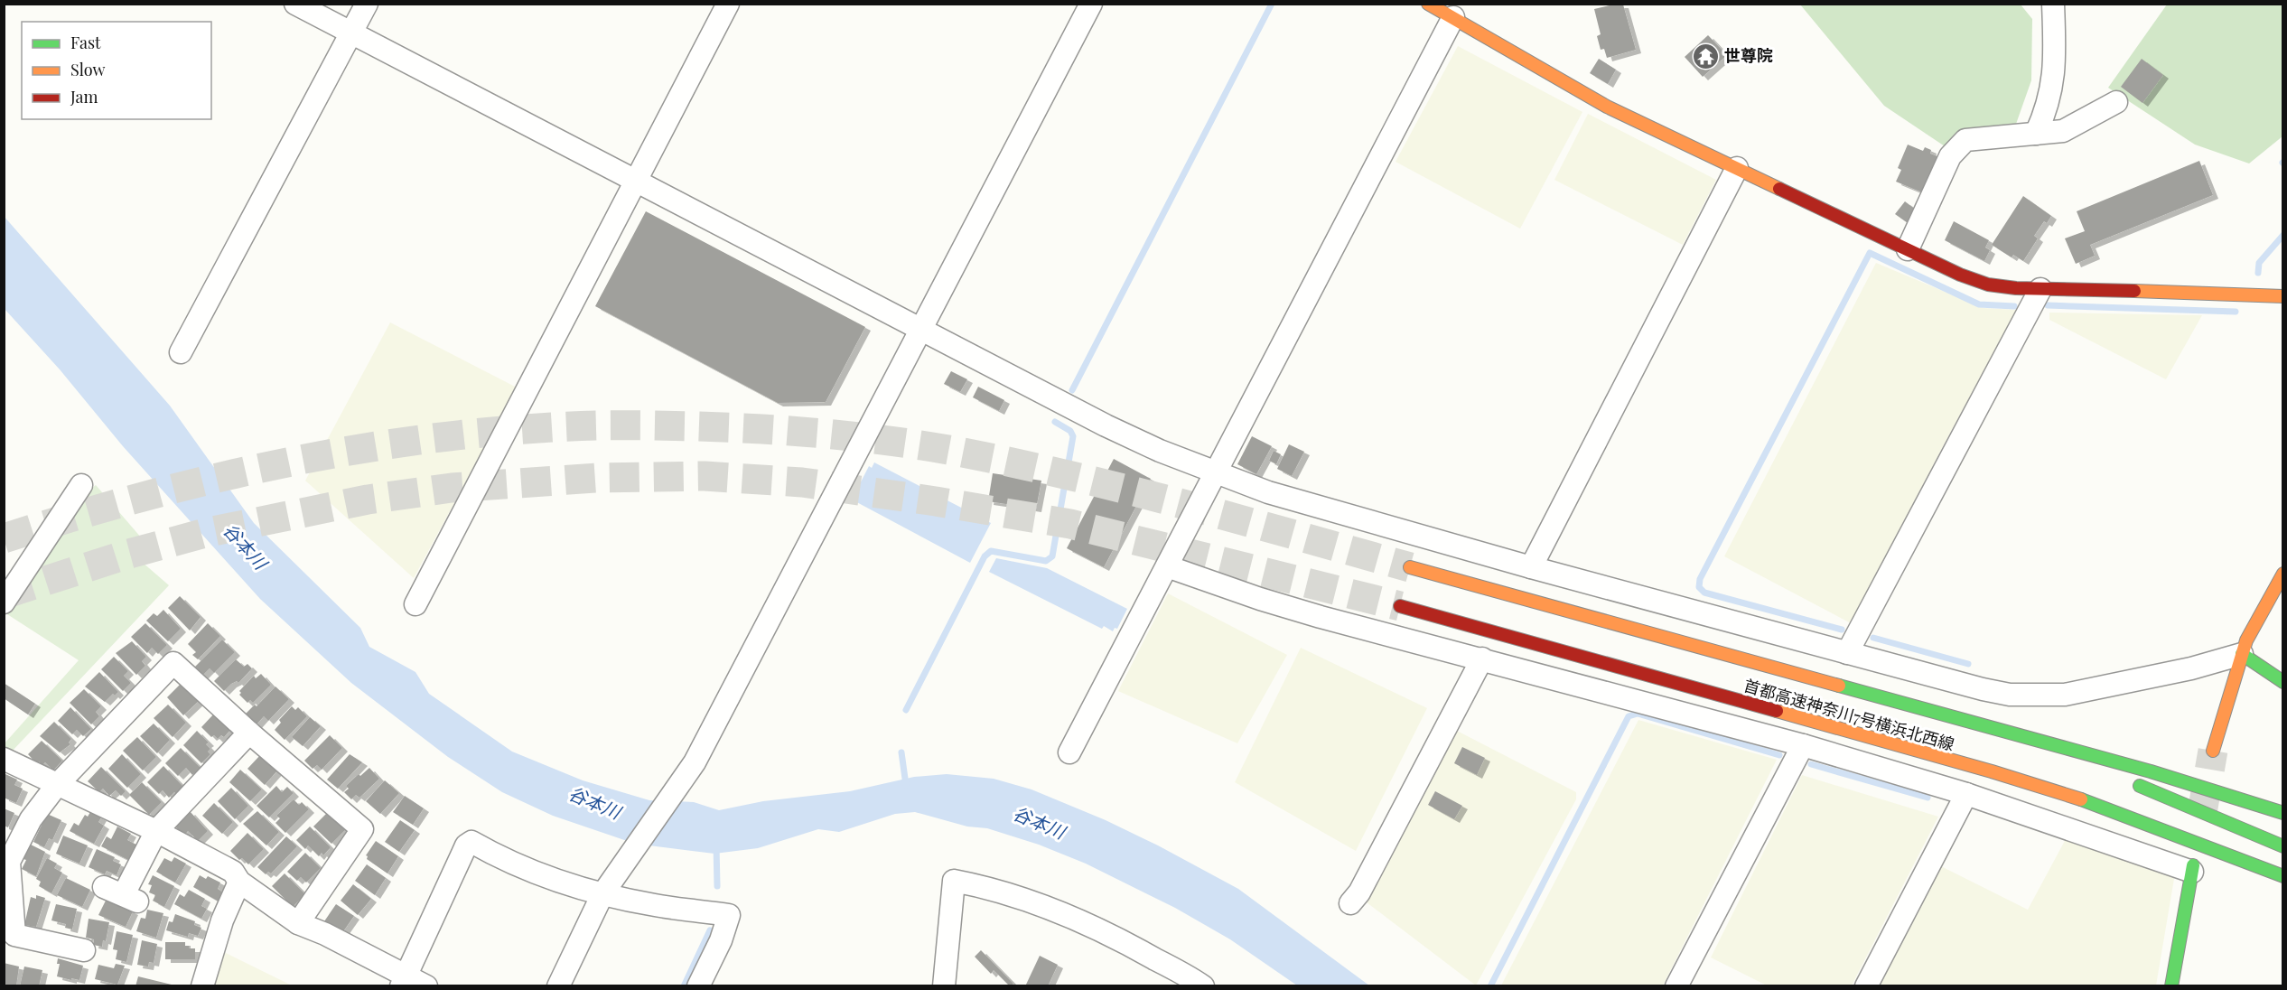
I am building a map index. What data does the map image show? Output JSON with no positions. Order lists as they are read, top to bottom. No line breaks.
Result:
{"streets":{"main road":["首都高速神奈川7号横浜北西線"]},"water":["谷本川"],"places":{"temple":["世尊院"]},"legend":["Fast","Slow","Jam"]}
